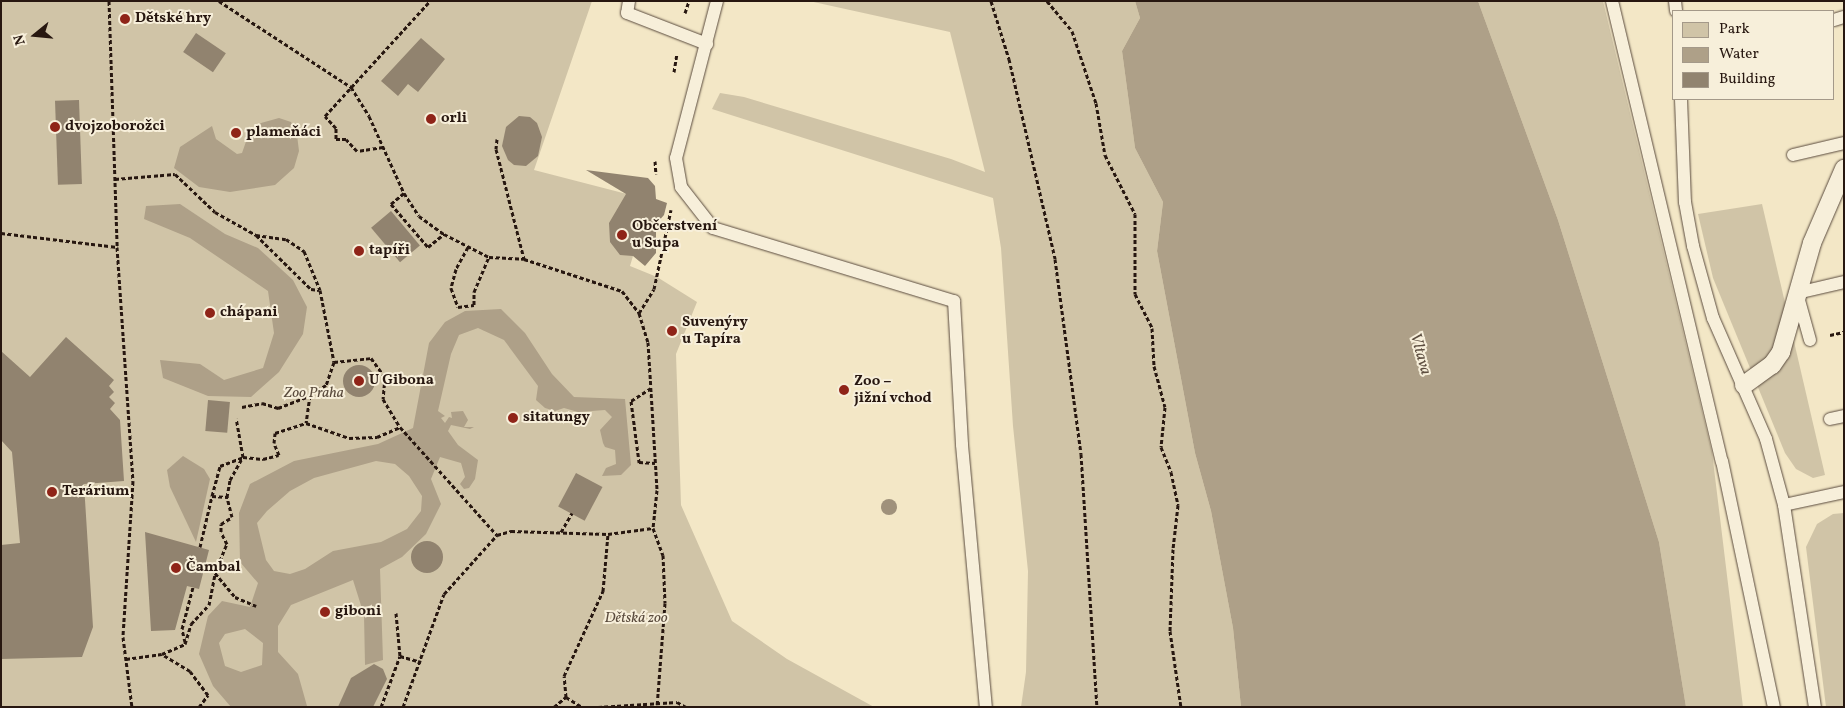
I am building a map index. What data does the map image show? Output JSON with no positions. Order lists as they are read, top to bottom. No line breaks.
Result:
{"water":["Vltava"],"parks":["Zoo Praha","Dětská zoo"],"places":["Dětské hry","orli","dvojzoborožci","plameňáci","Občerstvení u Supa","tapíři","chápani","Suvenýry u Tapíra","U Gibona","Zoo – jižní vchod","sitatungy","Terárium","Čambal","giboni"],"legend":["Park","Water","Building"],"north":"left"}
